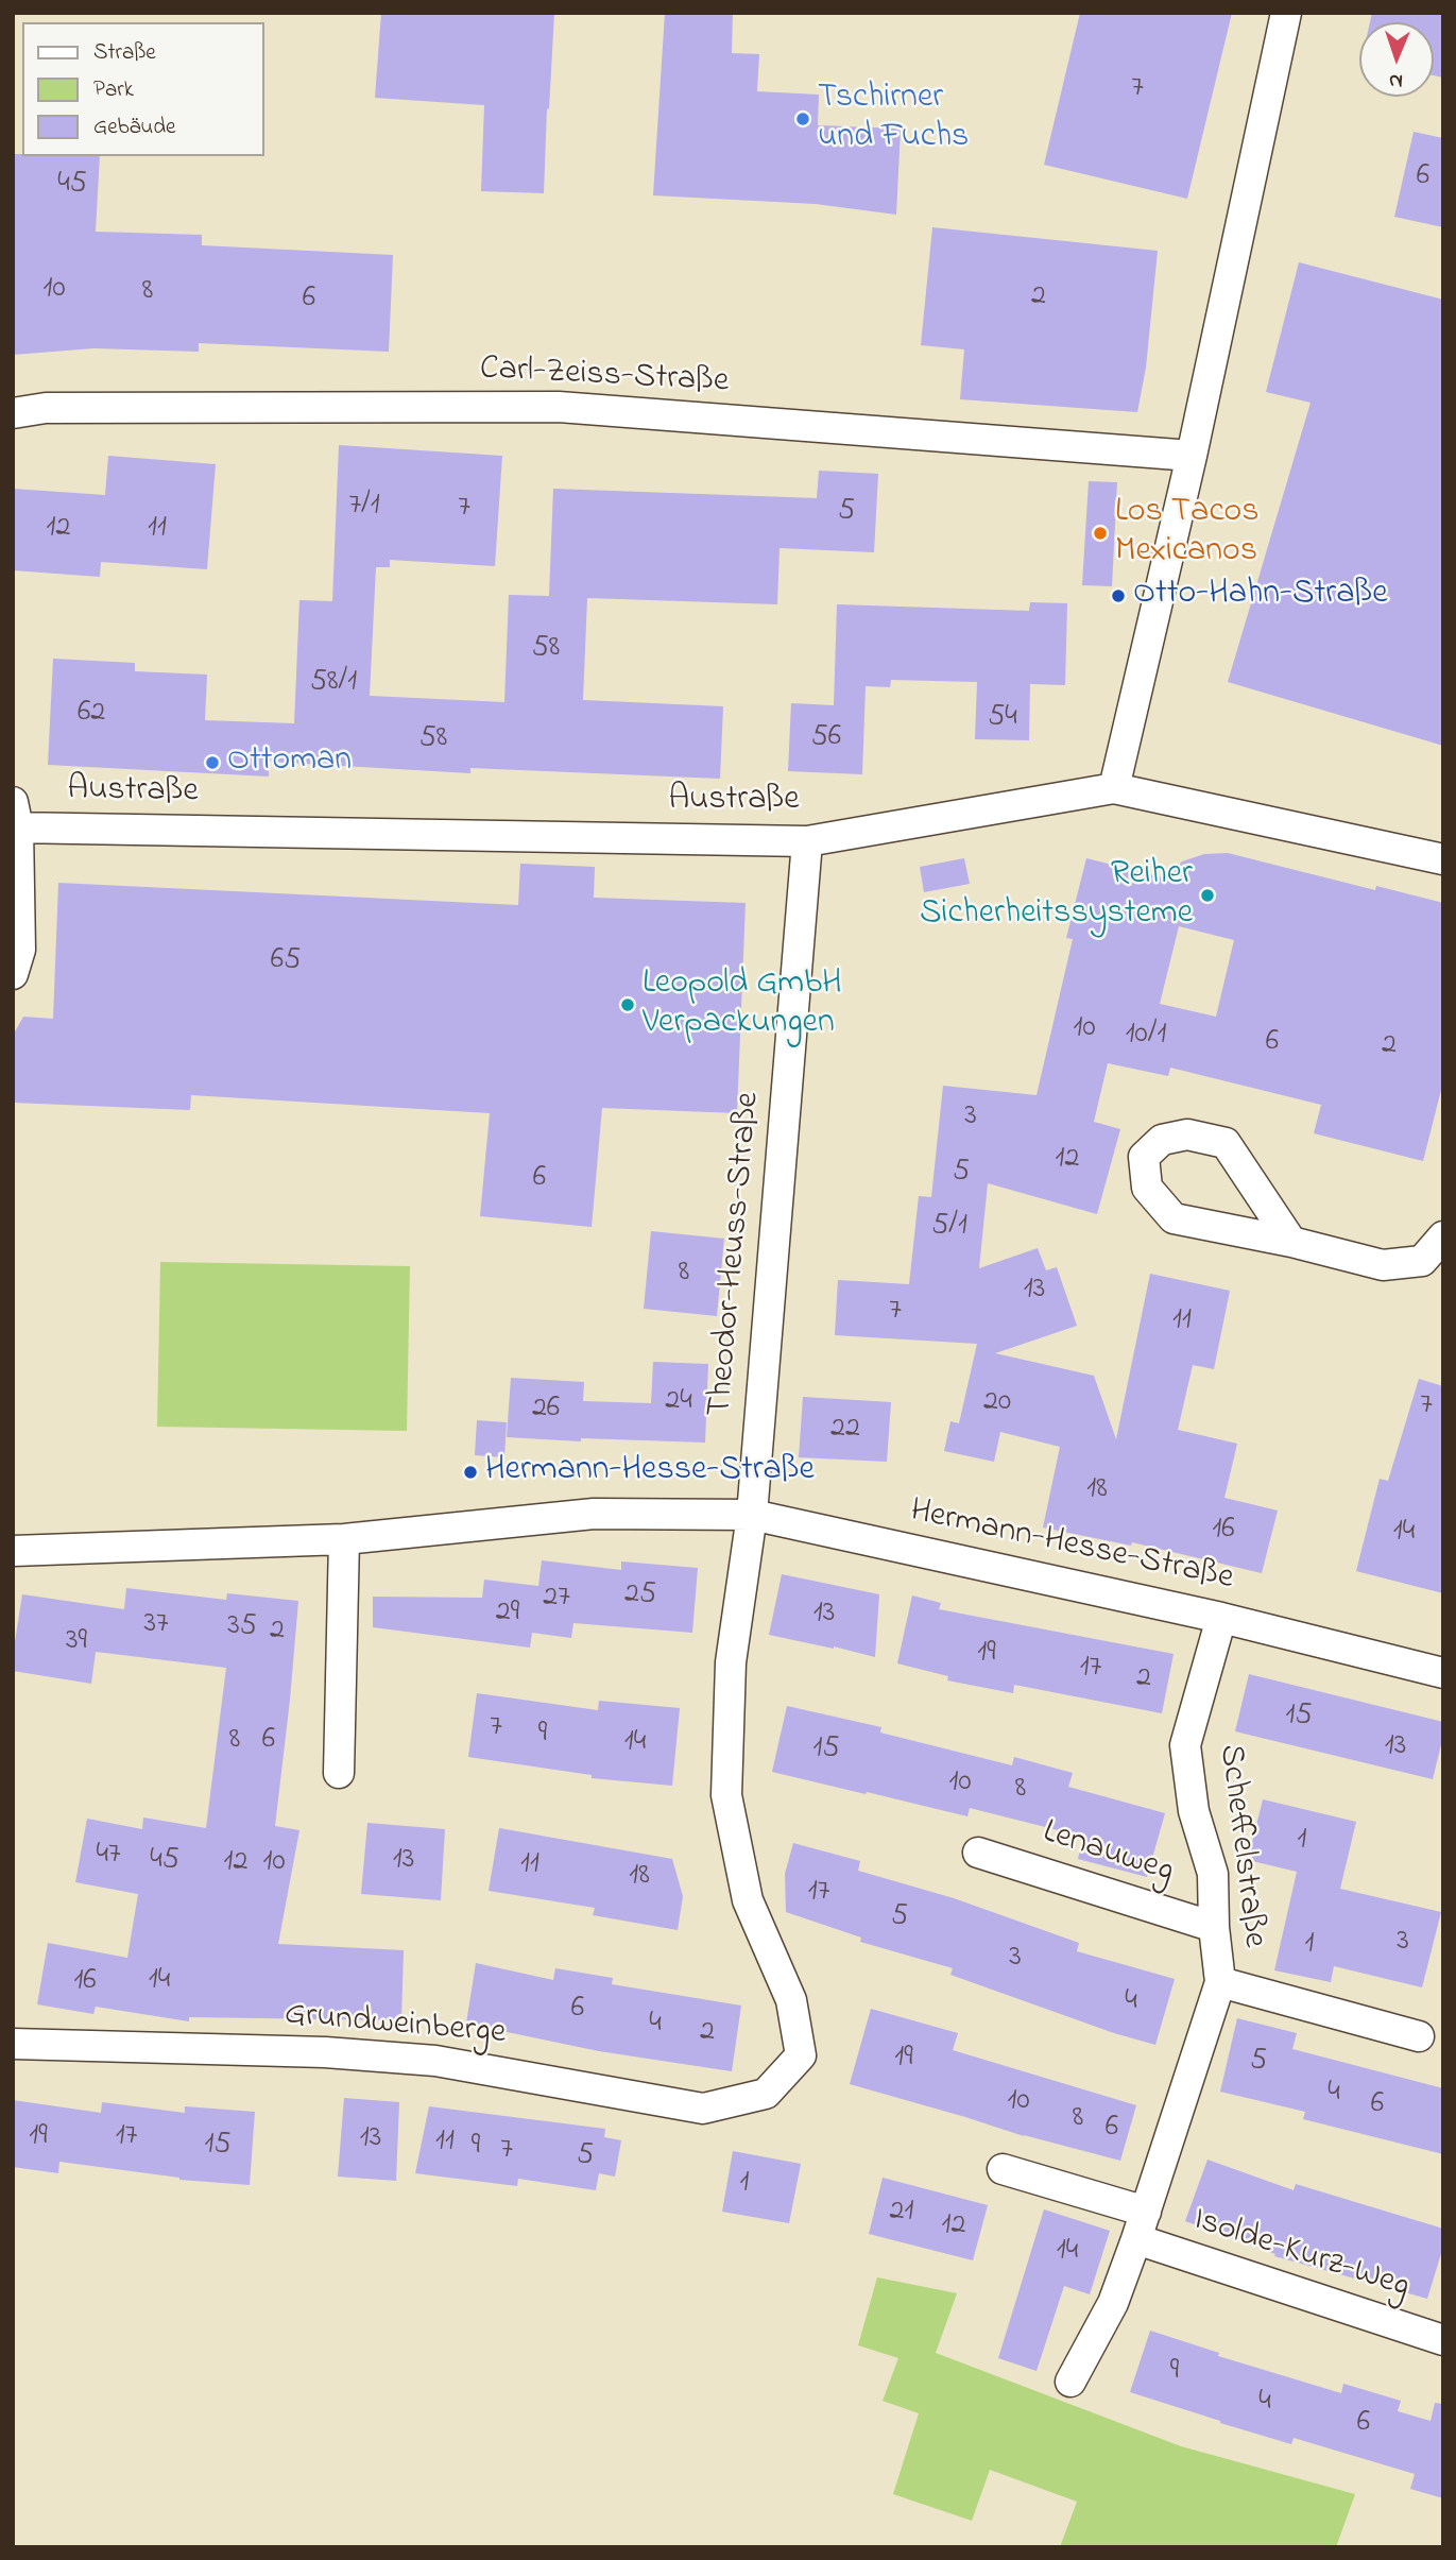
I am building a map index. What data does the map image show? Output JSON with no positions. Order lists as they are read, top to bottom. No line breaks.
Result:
{"streets":{"street":["Carl-Zeiss-Straße","Austraße","Theodor-Heuss-Straße","Hermann-Hesse-Straße","Scheffelstraße","Lenauweg","Grundweinberge","Isolde-Kurz-Weg"]},"crossings":[["Austraße","Theodor-Heuss-Straße"],["Theodor-Heuss-Straße","Hermann-Hesse-Straße"],["Theodor-Heuss-Straße","Grundweinberge"],["Hermann-Hesse-Straße","Scheffelstraße"],["Scheffelstraße","Lenauweg"],["Scheffelstraße","Isolde-Kurz-Weg"]],"places":["Tschirner und Fuchs","Los Tacos Mexicanos","Otto-Hahn-Straße","Ottoman","Reiher Sicherheitssysteme","Leopold GmbH Verpackungen","Hermann-Hesse-Straße"],"house_numbers":["7","6","45","10","8","2","6","7/1","7","5","12","11","58","58/1","62","54","56","58","65","10","10/1","6","2","3","12","5","6","5/1","8","13","7","11","24","20","7","26","22","18","16","14","25","27","29","13","37","35","2","39","19","17","2","15","7","9","8","6","14","13","15","10","8","1","47","45","13","12","10","11","18","17","5","3","1","3","14","16","4","6","4","2","19","5","4","10","6","8","6","19","17","13","11","15","9","7","5","1","21","12","14","9","4","6"],"legend":["Straße","Park","Gebäude"],"north":"bottom"}
